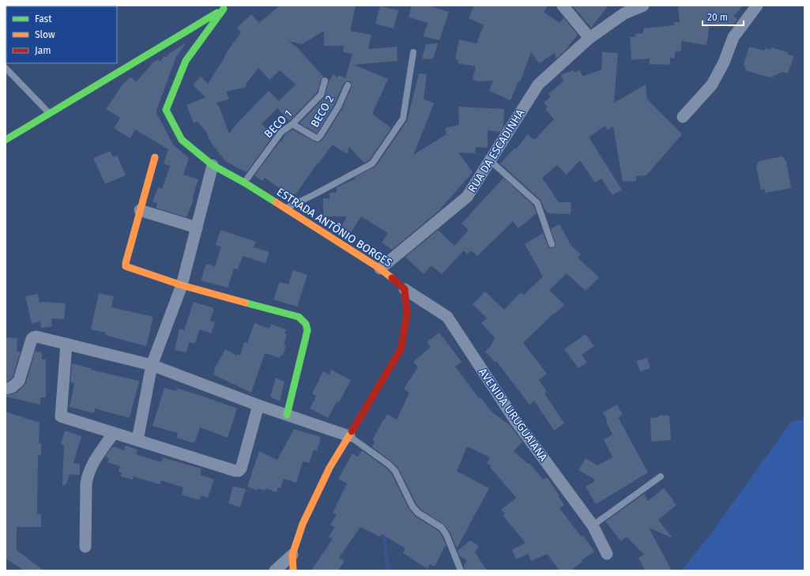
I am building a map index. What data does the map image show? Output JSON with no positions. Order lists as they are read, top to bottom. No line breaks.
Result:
{"streets":{"street":["RUA DA ESCADINHA","ESTRADA ANTÔNIO BORGES","AVENIDA URUGUAIANA"],"lane":["BECO 2","BECO 1"]},"crossings":[["BECO 2","BECO 1"],["BECO 1","ESTRADA ANTÔNIO BORGES"],["RUA DA ESCADINHA","ESTRADA ANTÔNIO BORGES"],["ESTRADA ANTÔNIO BORGES","AVENIDA URUGUAIANA"]],"legend":["Fast","Slow","Jam"],"scale_bar":"20 m"}
